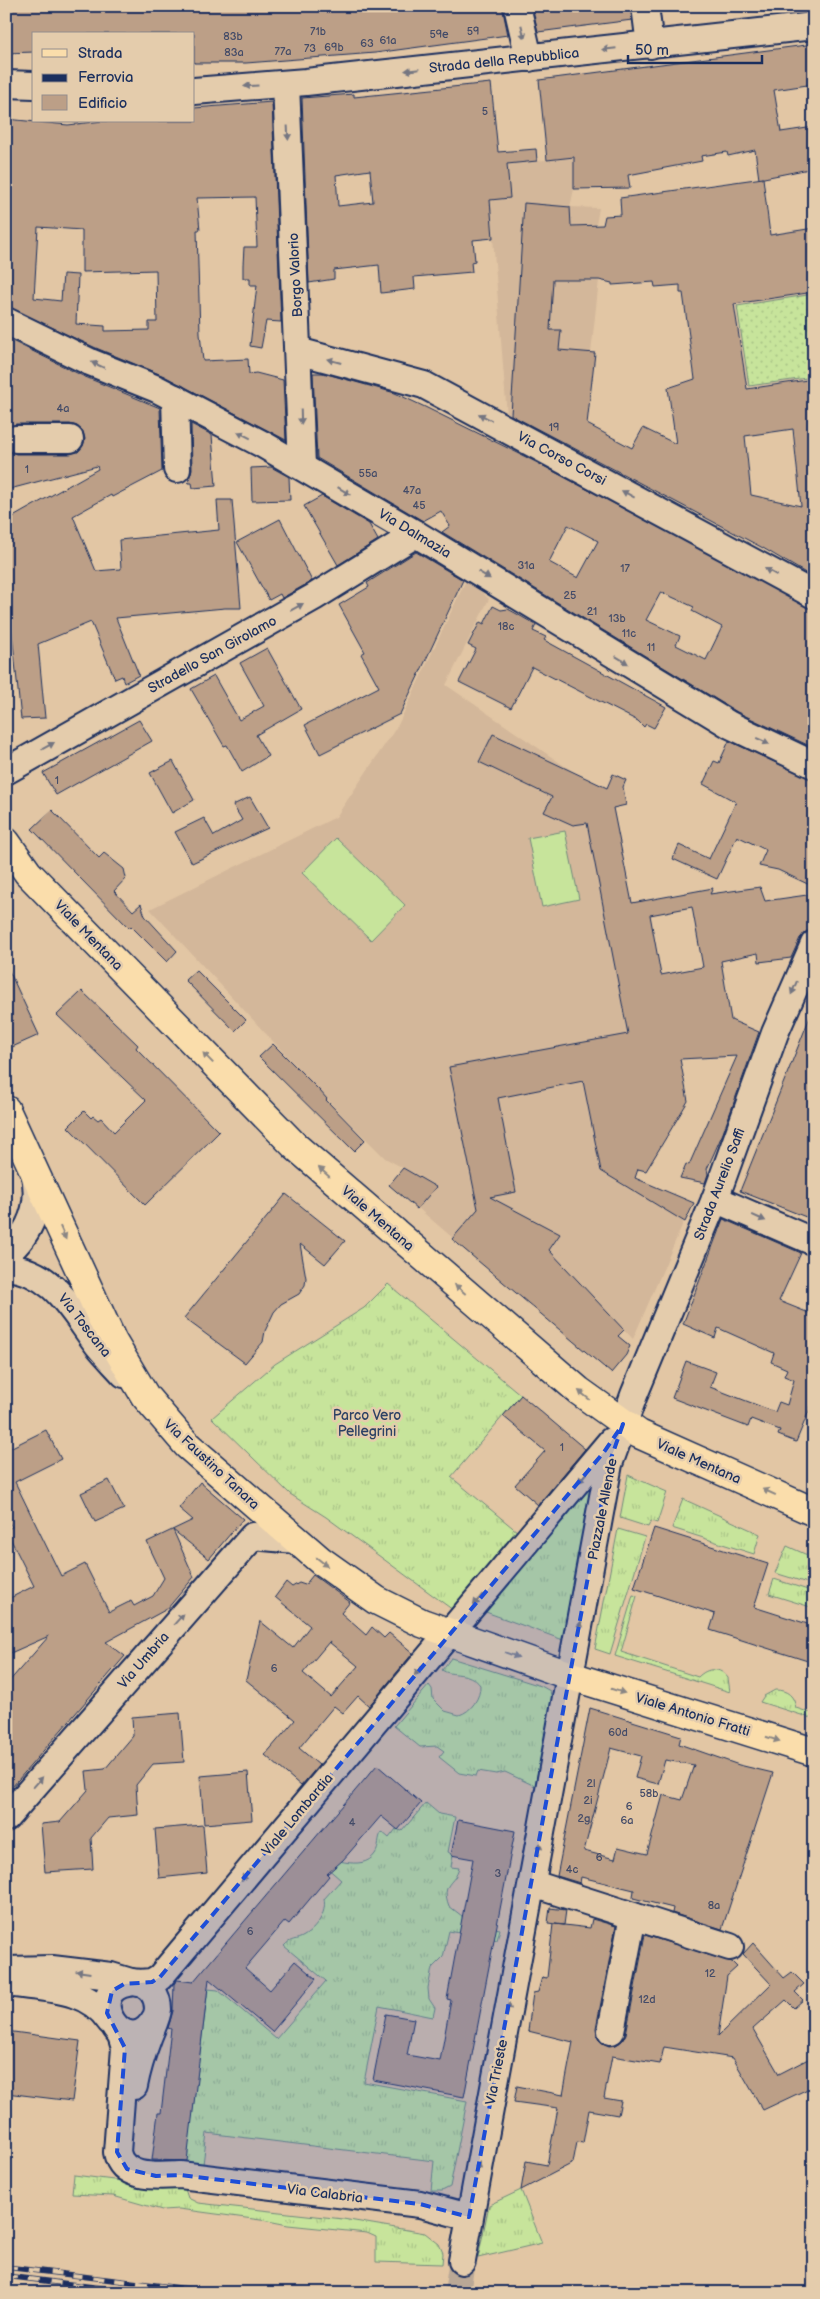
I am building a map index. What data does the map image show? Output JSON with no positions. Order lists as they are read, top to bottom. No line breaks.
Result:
{"streets":{"main road":["Viale Mentana","Via Faustino Tanara","Viale Antonio Fratti"],"street":["Strada della Repubblica","Borgo Valorio","Via Corso Corsi","Via Dalmazia","Stradello San Girolamo","Strada Aurelio Saffi","Via Toscana","Piazzale Allende","Via Umbria","Viale Lombardia","Via Trieste","Via Calabria"]},"crossings":[["Strada della Repubblica","Borgo Valorio"],["Borgo Valorio","Via Corso Corsi"],["Borgo Valorio","Via Dalmazia"],["Via Dalmazia","Stradello San Girolamo"],["Viale Mentana","Strada Aurelio Saffi"],["Viale Mentana","Piazzale Allende"],["Strada Aurelio Saffi","Piazzale Allende"],["Via Toscana","Via Faustino Tanara"],["Via Faustino Tanara","Piazzale Allende"],["Via Faustino Tanara","Via Umbria"],["Via Faustino Tanara","Viale Lombardia"],["Piazzale Allende","Viale Antonio Fratti"],["Piazzale Allende","Viale Lombardia"],["Piazzale Allende","Via Trieste"],["Viale Antonio Fratti","Via Trieste"],["Viale Lombardia","Via Calabria"],["Via Trieste","Via Calabria"]],"one_way":["Strada della Repubblica","Borgo Valorio","Via Corso Corsi","Stradello San Girolamo","Viale Mentana","Strada Aurelio Saffi","Via Faustino Tanara","Via Umbria","Viale Antonio Fratti","Viale Lombardia","Via Trieste"],"parks":["Parco Vero Pellegrini"],"house_numbers":["71b","59","59e","83b","61a","63","69b","73","77a","83a","5","4a","19","1","55a","47a","45","31a","17","25","21","13b","18c","11c","11","1","1","6","60d","2l","58b","2i","6","2g","6a","4","6","4c","3","8a","6","12","12d"],"legend":["Strada","Ferrovia","Edificio"],"scale_bar":"50 m"}
